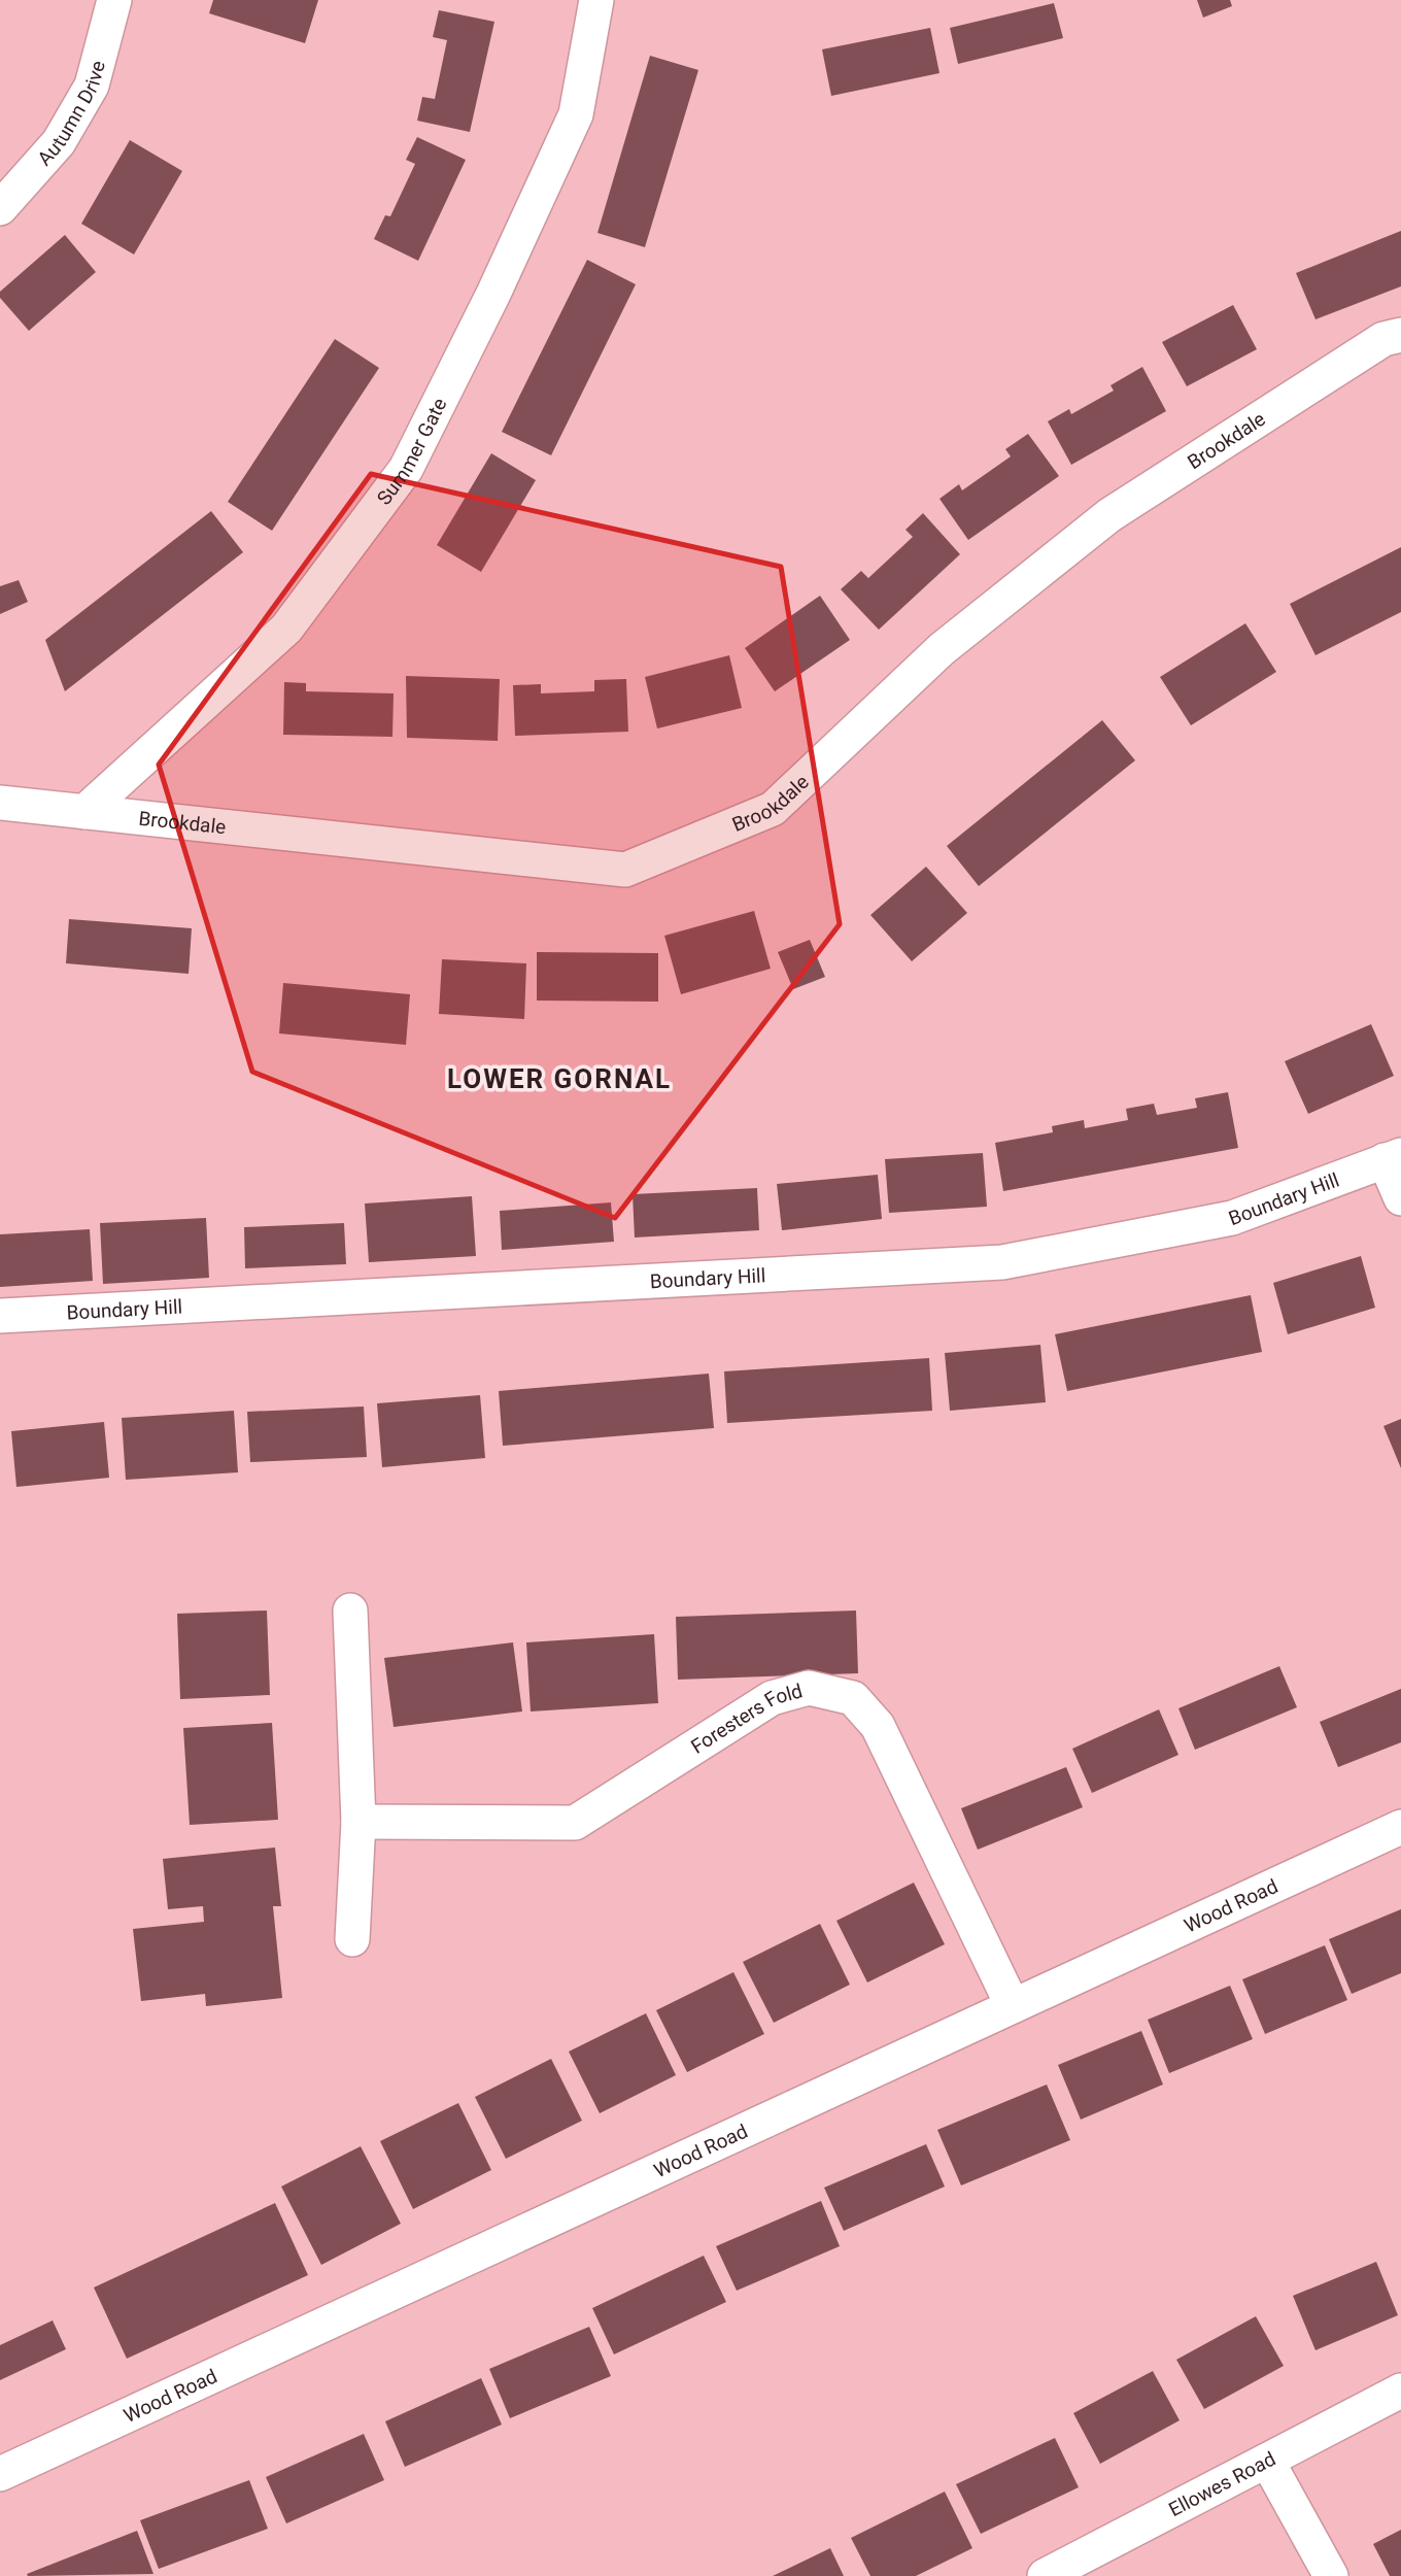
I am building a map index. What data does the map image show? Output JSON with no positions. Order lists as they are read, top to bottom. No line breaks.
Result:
{"streets":{"street":["Autumn Drive","Brookdale","Summer Gate","Boundary Hill","Foresters Fold","Wood Road","Ellowes Road"]},"crossings":[["Brookdale","Summer Gate"],["Foresters Fold","Wood Road"]],"districts":["LOWER GORNAL"]}
